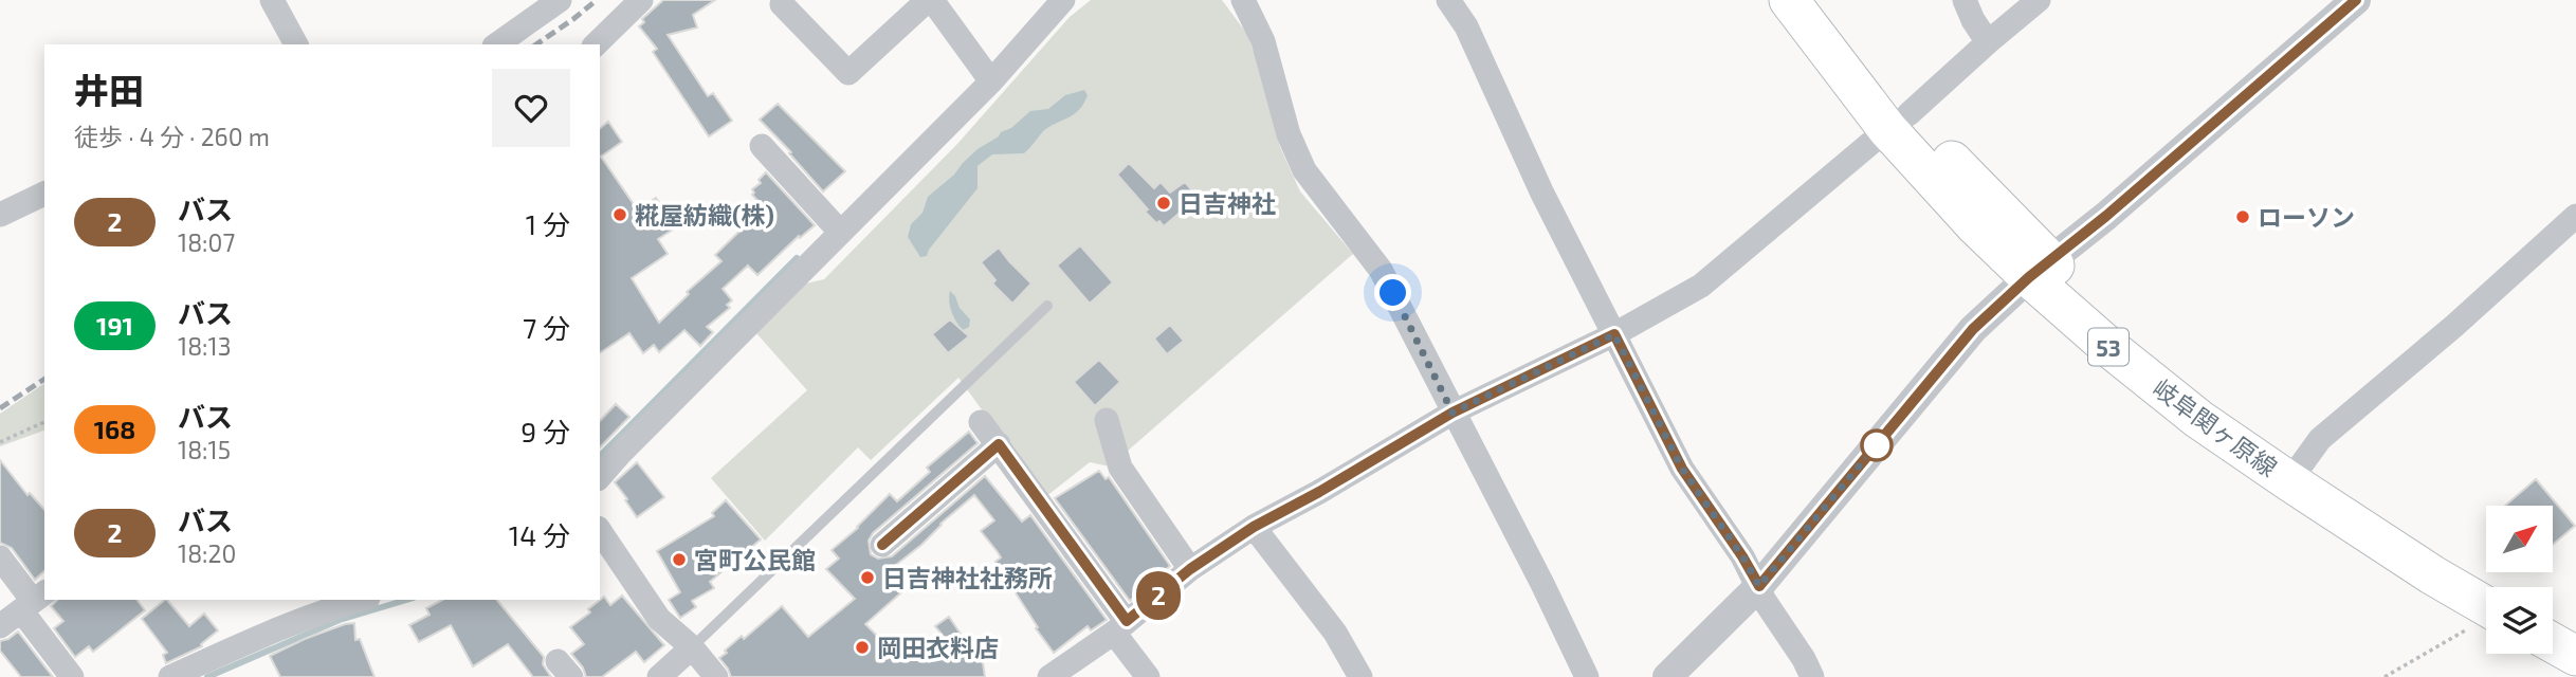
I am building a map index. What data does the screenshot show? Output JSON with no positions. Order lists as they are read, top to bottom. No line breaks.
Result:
{"streets":{"main road":["53","岐阜関ヶ原線"]},"places":["日吉神社","糀屋紡織(株)","ローソン","宮町公民館","日吉神社社務所","岡田衣料店"],"lines":["bus line 2"],"north":"top right","page":{"on_map":"2","heading":["井田","徒歩 · 4 分 · 260 m"],"list":[{"mark":"2","name":"バス","note":"18:07","value":"1 分"},{"mark":"191","name":"バス","note":"18:13","value":"7 分"},{"mark":"168","name":"バス","note":"18:15","value":"9 分"},{"mark":"2","name":"バス","note":"18:20","value":"14 分"}]}}
